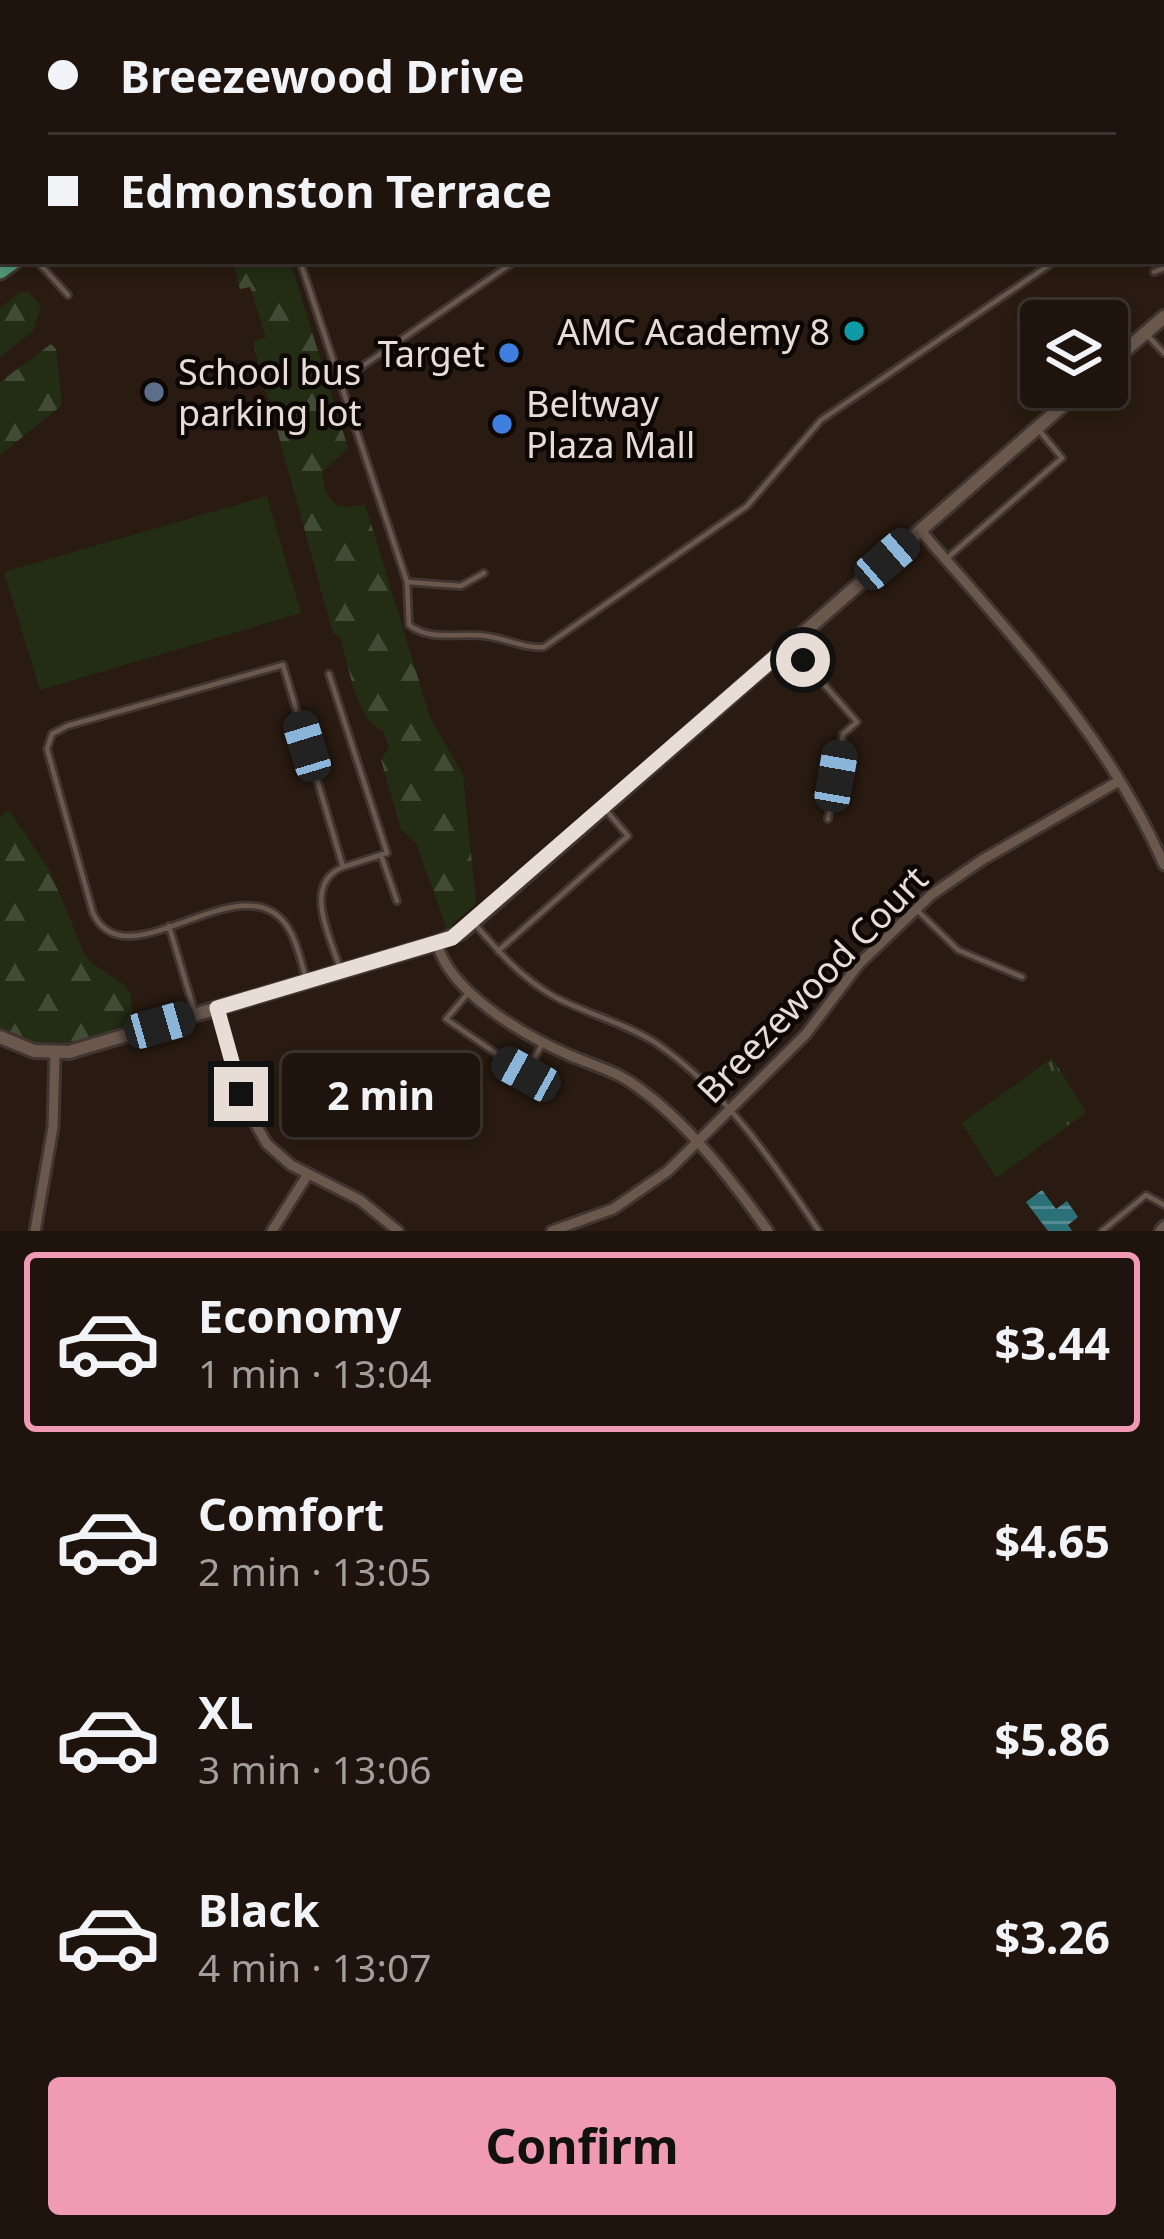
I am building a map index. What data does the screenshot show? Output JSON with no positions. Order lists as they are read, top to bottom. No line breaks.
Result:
{"streets":{"street":["Breezewood Court"]},"places":["AMC Academy 8","Target","School bus parking lot","Beltway Plaza Mall"],"page":{"banner":["Breezewood Drive","Edmonston Terrace"],"bubble":"2 min","list":[{"name":"Economy","note":"1 min · 13:04","value":"$3.44"},{"name":"Comfort","note":"2 min · 13:05","value":"$4.65"},{"name":"XL","note":"3 min · 13:06","value":"$5.86"},{"name":"Black","note":"4 min · 13:07","value":"$3.26"}],"buttons":"Confirm"}}
